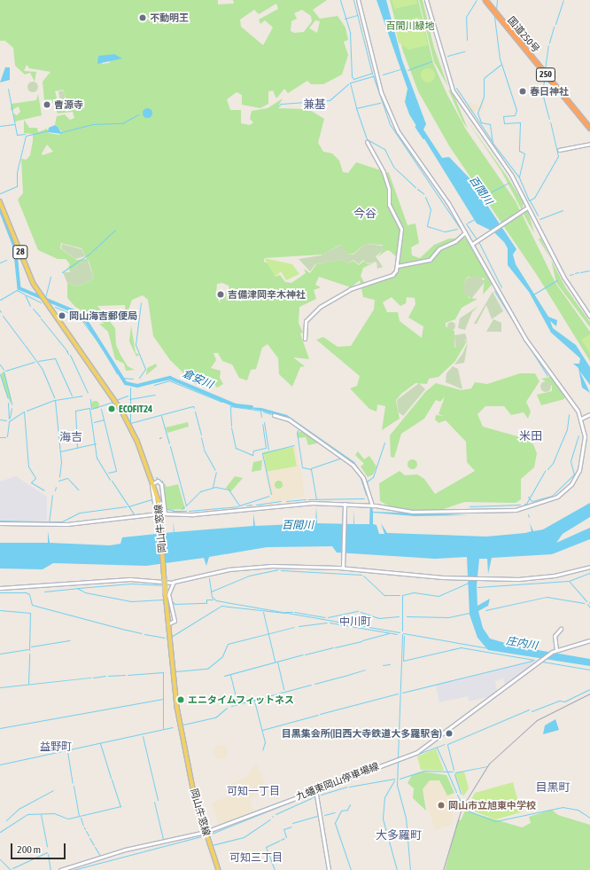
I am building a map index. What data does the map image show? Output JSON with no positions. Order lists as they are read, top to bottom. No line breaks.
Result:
{"streets":{"highway":["国道250号","250"],"main road":["28","岡山牛窓線"],"street":["九蟠東岡山停車場線"]},"crossings":[["岡山牛窓線","九蟠東岡山停車場線"]],"districts":["兼基","今谷","米田","海吉","中川町","益野町","目黒町","可知一丁目","大多羅町","可知三丁目"],"water":["百間川","倉安川","庄内川"],"parks":["百間川緑地"],"places":["不動明王","春日神社","曹源寺","吉備津岡辛木神社","岡山海吉郵便局","ECOFIT24","エニタイムフィットネス","目黒集会所(旧西大寺鉄道大多羅駅舎)","岡山市立旭東中学校"],"scale_bar":"200 m"}
